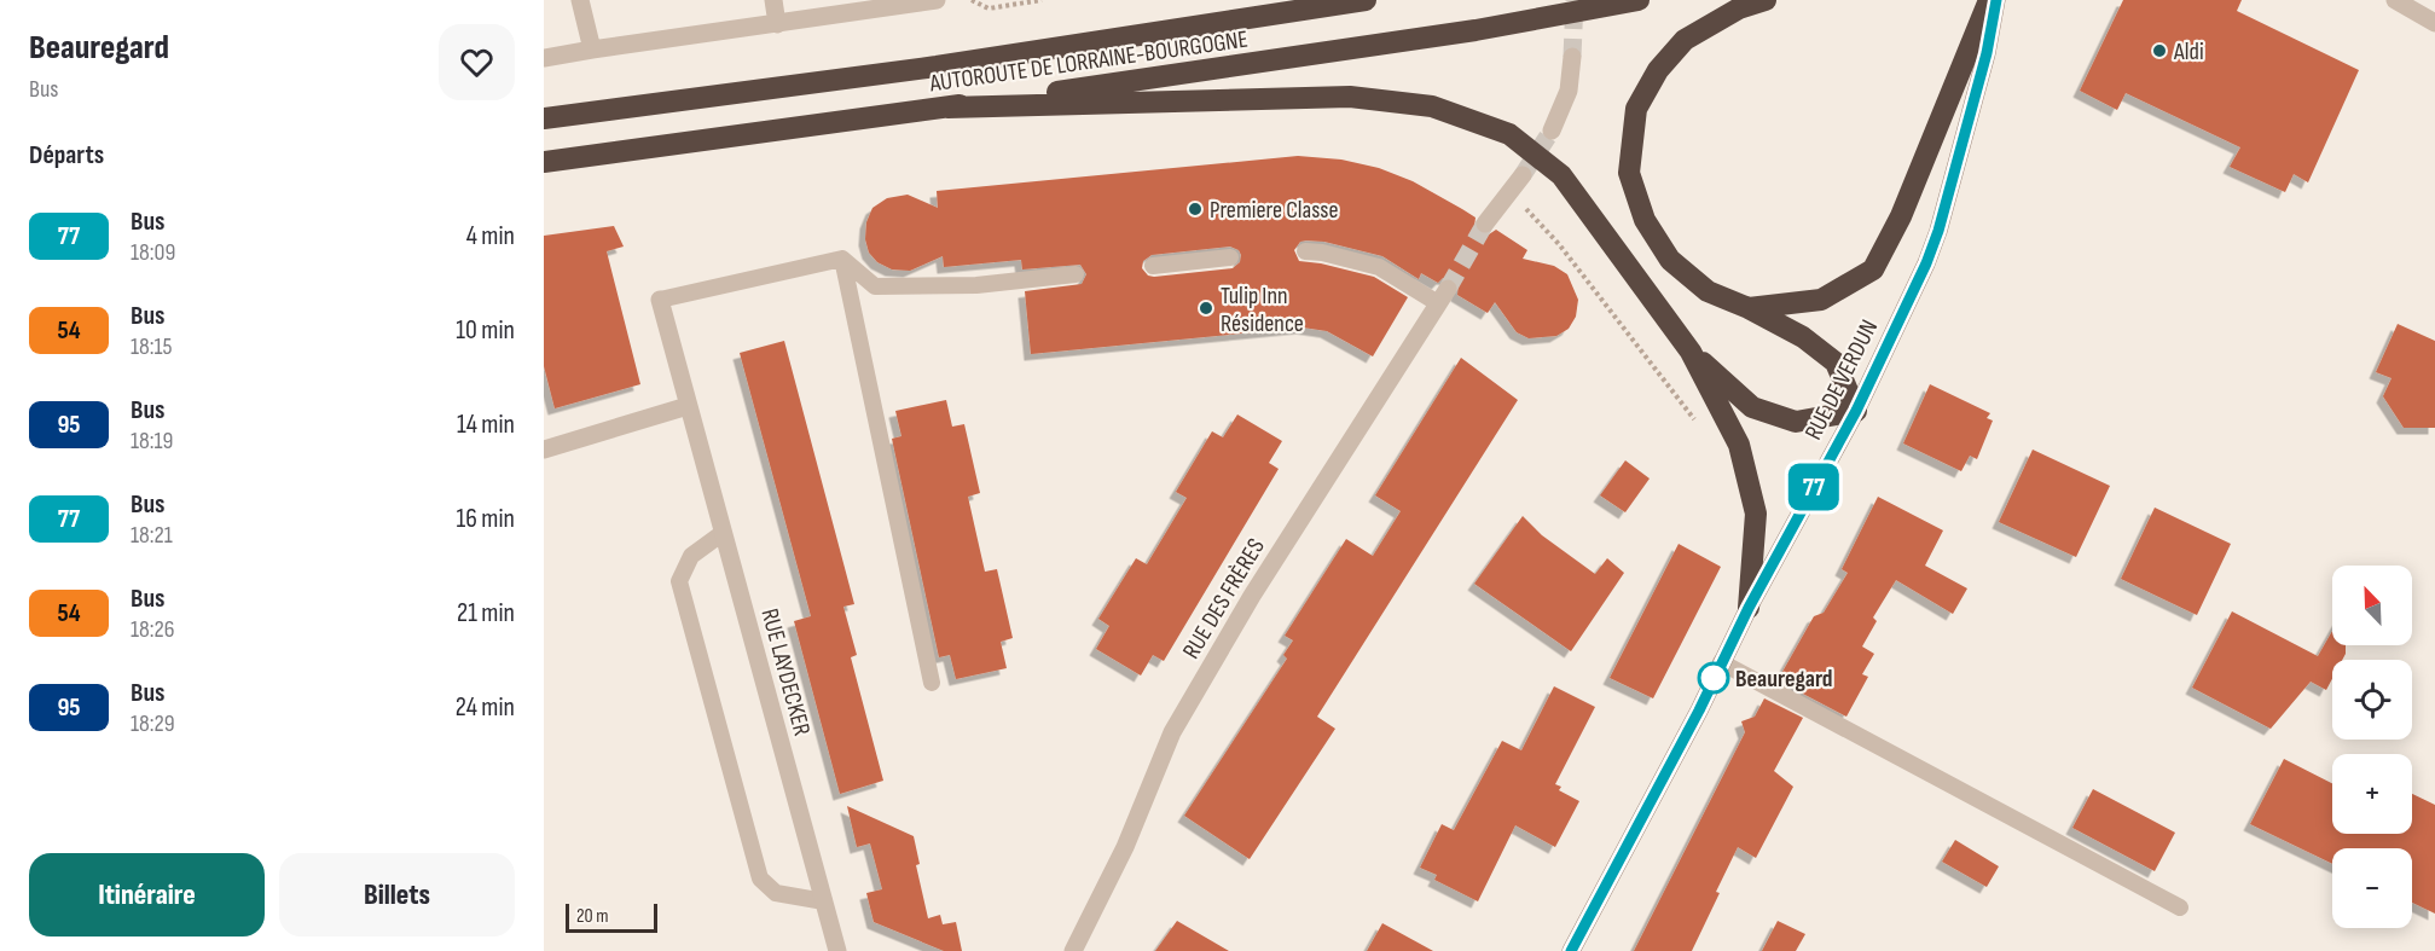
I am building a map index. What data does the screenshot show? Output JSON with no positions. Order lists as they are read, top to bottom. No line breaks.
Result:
{"streets":{"highway":["AUTOROUTE DE LORRAINE-BOURGOGNE"],"main road":["RUE DE VERDUN"],"street":["RUE DES FRÈRES","RUE LAYDECKER"]},"places":["Aldi","Premiere Classe","Tulip Inn Résidence","Beauregard"],"lines":["bus line 77"],"scale_bar":"20 m","north":"top left","page":{"heading":[["Beauregard","Bus"],"Départs"],"on_map":"77","list":[{"mark":"77","name":"Bus","note":"18:09","value":"4 min"},{"mark":"54","name":"Bus","note":"18:15","value":"10 min"},{"mark":"95","name":"Bus","note":"18:19","value":"14 min"},{"mark":"77","name":"Bus","note":"18:21","value":"16 min"},{"mark":"54","name":"Bus","note":"18:26","value":"21 min"},{"mark":"95","name":"Bus","note":"18:29","value":"24 min"}],"map_buttons":["+","−"],"buttons":["Itinéraire","Billets"],"scale":"20 m"}}
